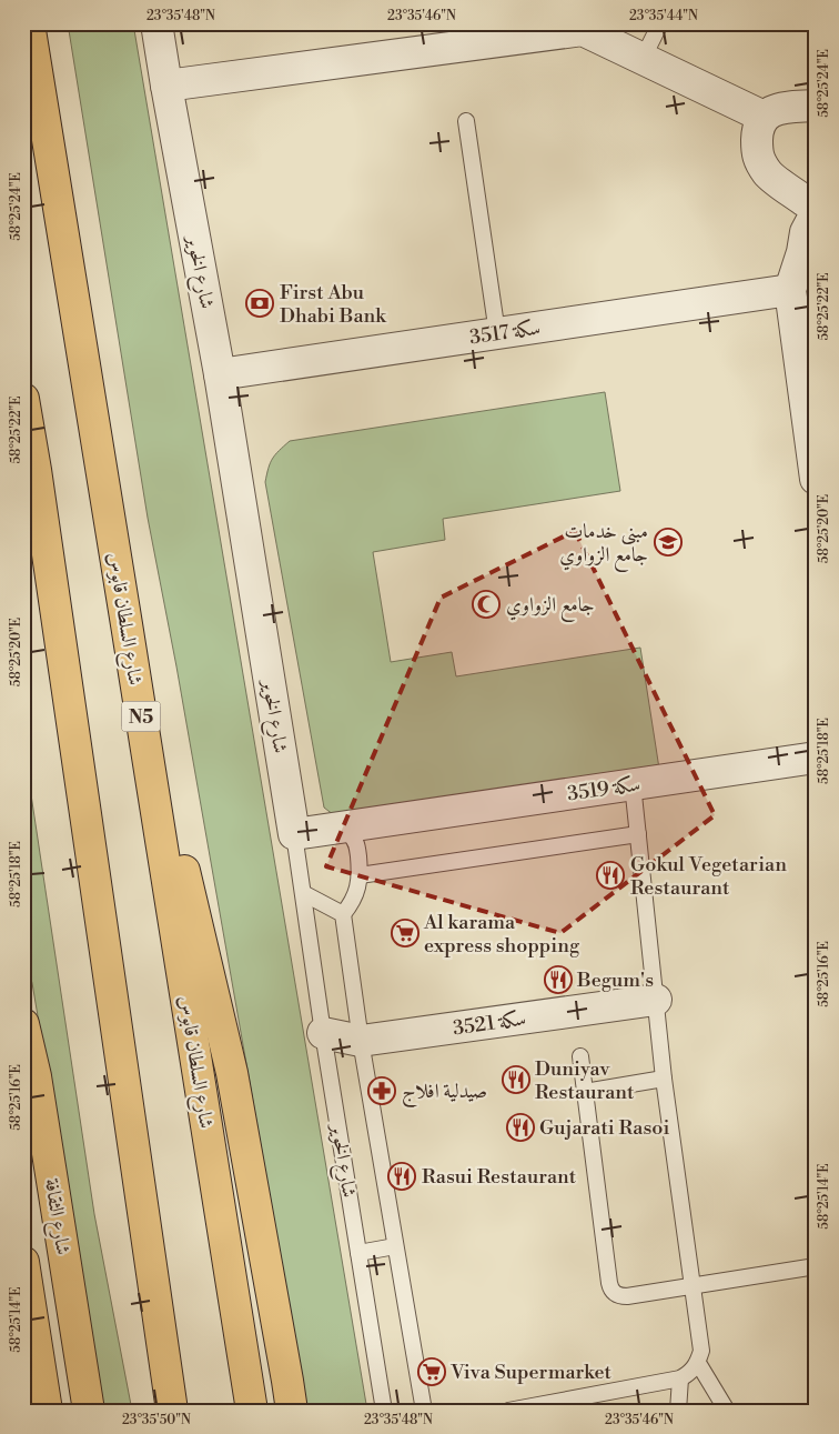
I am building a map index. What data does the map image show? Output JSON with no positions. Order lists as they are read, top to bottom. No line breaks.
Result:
{"streets":{"main road":["شارع السلطان قابوس","N5","شارع الثقافة"],"street":["شارع الخوير","سكة 3517","سكة 3519","سكة 3521"]},"crossings":[["شارع الخوير","سكة 3517"],["شارع الخوير","سكة 3519"],["شارع الخوير","سكة 3521"]],"places":{"bank":["First Abu Dhabi Bank"],"school or university":["مبنى خدمات جامع الزواوي"],"mosque":["جامع الزواوي"],"restaurant":["Gokul Vegetarian Restaurant","Begum's","Duniyav Restaurant","Gujarati Rasoi","Rasui Restaurant"],"supermarket":["Al karama express shopping","Viva Supermarket"],"pharmacy":["صيدلية افلاج"]},"coordinates":["23°35'48\"N","23°35'46\"N","23°35'44\"N","58°25'24\"E","58°25'22\"E","58°25'20\"E","58°25'18\"E","58°25'16\"E","58°25'14\"E","23°35'50\"N"]}
